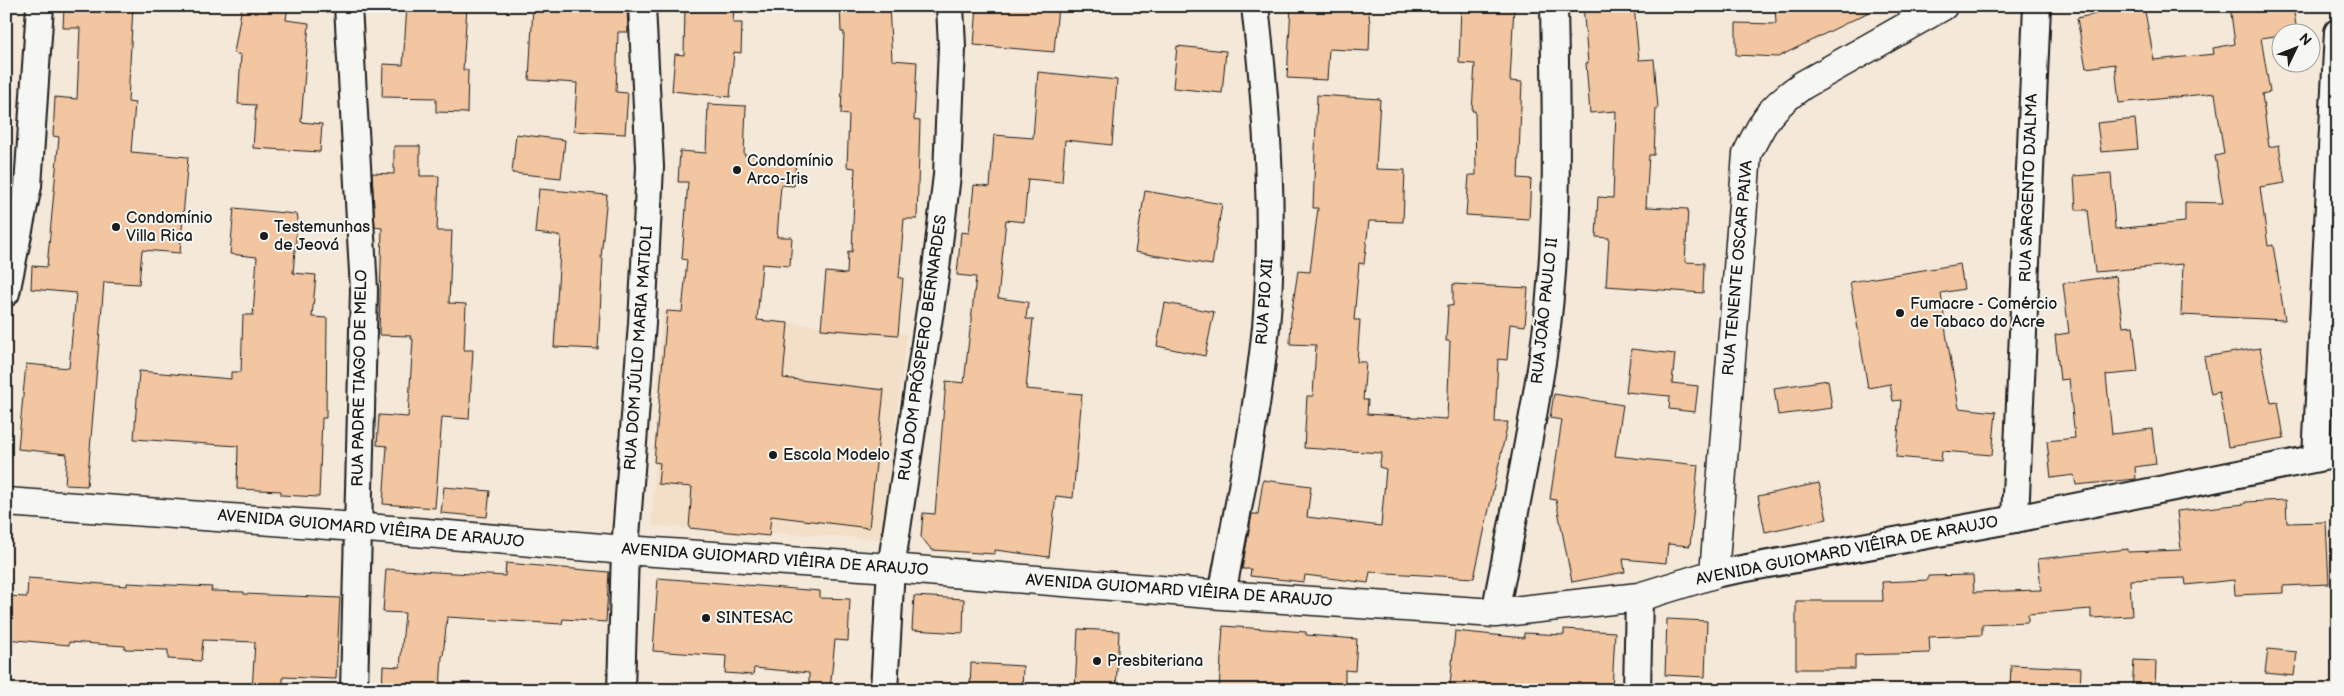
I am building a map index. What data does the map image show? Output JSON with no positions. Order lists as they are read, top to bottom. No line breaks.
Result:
{"streets":{"street":["RUA SARGENTO DJALMA","RUA TENENTE OSCAR PAIVA","RUA PIO XII","RUA JOÃO PAULO II","RUA DOM JÚLIO MARIA MATIOLI","RUA DOM PRÓSPERO BERNARDES","RUA PADRE TIAGO DE MELO","AVENIDA GUIOMARD VIÊIRA DE ARAUJO"]},"crossings":[["RUA SARGENTO DJALMA","AVENIDA GUIOMARD VIÊIRA DE ARAUJO"],["RUA TENENTE OSCAR PAIVA","AVENIDA GUIOMARD VIÊIRA DE ARAUJO"],["RUA PIO XII","AVENIDA GUIOMARD VIÊIRA DE ARAUJO"],["RUA JOÃO PAULO II","AVENIDA GUIOMARD VIÊIRA DE ARAUJO"],["RUA DOM JÚLIO MARIA MATIOLI","AVENIDA GUIOMARD VIÊIRA DE ARAUJO"],["RUA DOM PRÓSPERO BERNARDES","AVENIDA GUIOMARD VIÊIRA DE ARAUJO"],["RUA PADRE TIAGO DE MELO","AVENIDA GUIOMARD VIÊIRA DE ARAUJO"]],"places":["Condomínio Arco-Iris","Condomínio Villa Rica","Testemunhas de Jeová","Fumacre - Comércio de Tabaco do Acre","Escola Modelo","SINTESAC","Presbiteriana"],"north":"top right"}
